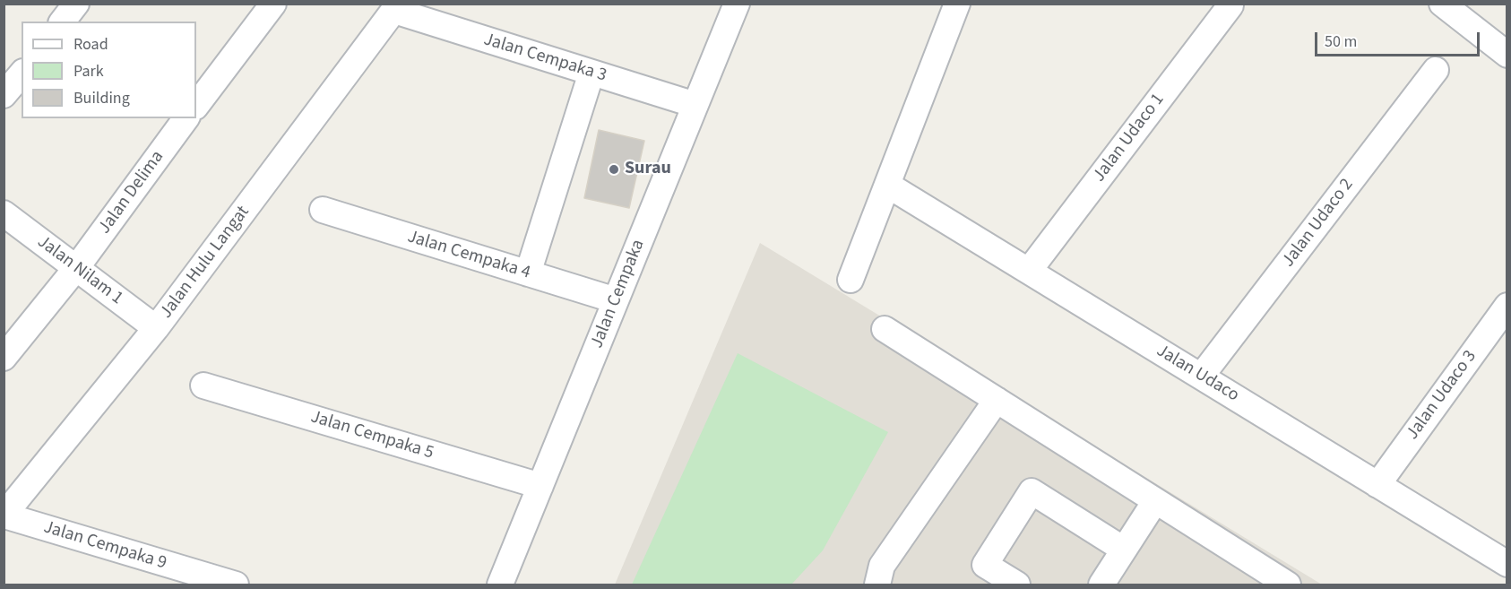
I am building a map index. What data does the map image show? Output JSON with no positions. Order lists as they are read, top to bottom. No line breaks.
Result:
{"streets":{"street":["Jalan Cempaka 3","Jalan Udaco 1","Jalan Delima","Jalan Udaco 2","Jalan Cempaka 4","Jalan Hulu Langat","Jalan Nilam 1","Jalan Cempaka","Jalan Udaco","Jalan Udaco 3","Jalan Cempaka 5","Jalan Cempaka 9"]},"crossings":[["Jalan Cempaka 3","Jalan Hulu Langat"],["Jalan Cempaka 3","Jalan Cempaka"],["Jalan Udaco 1","Jalan Udaco"],["Jalan Delima","Jalan Nilam 1"],["Jalan Udaco 2","Jalan Udaco"],["Jalan Cempaka 4","Jalan Cempaka"],["Jalan Hulu Langat","Jalan Nilam 1"],["Jalan Hulu Langat","Jalan Cempaka 9"],["Jalan Cempaka","Jalan Cempaka 5"],["Jalan Udaco","Jalan Udaco 3"]],"places":["Surau"],"legend":["Road","Park","Building"],"scale_bar":"50 m"}
